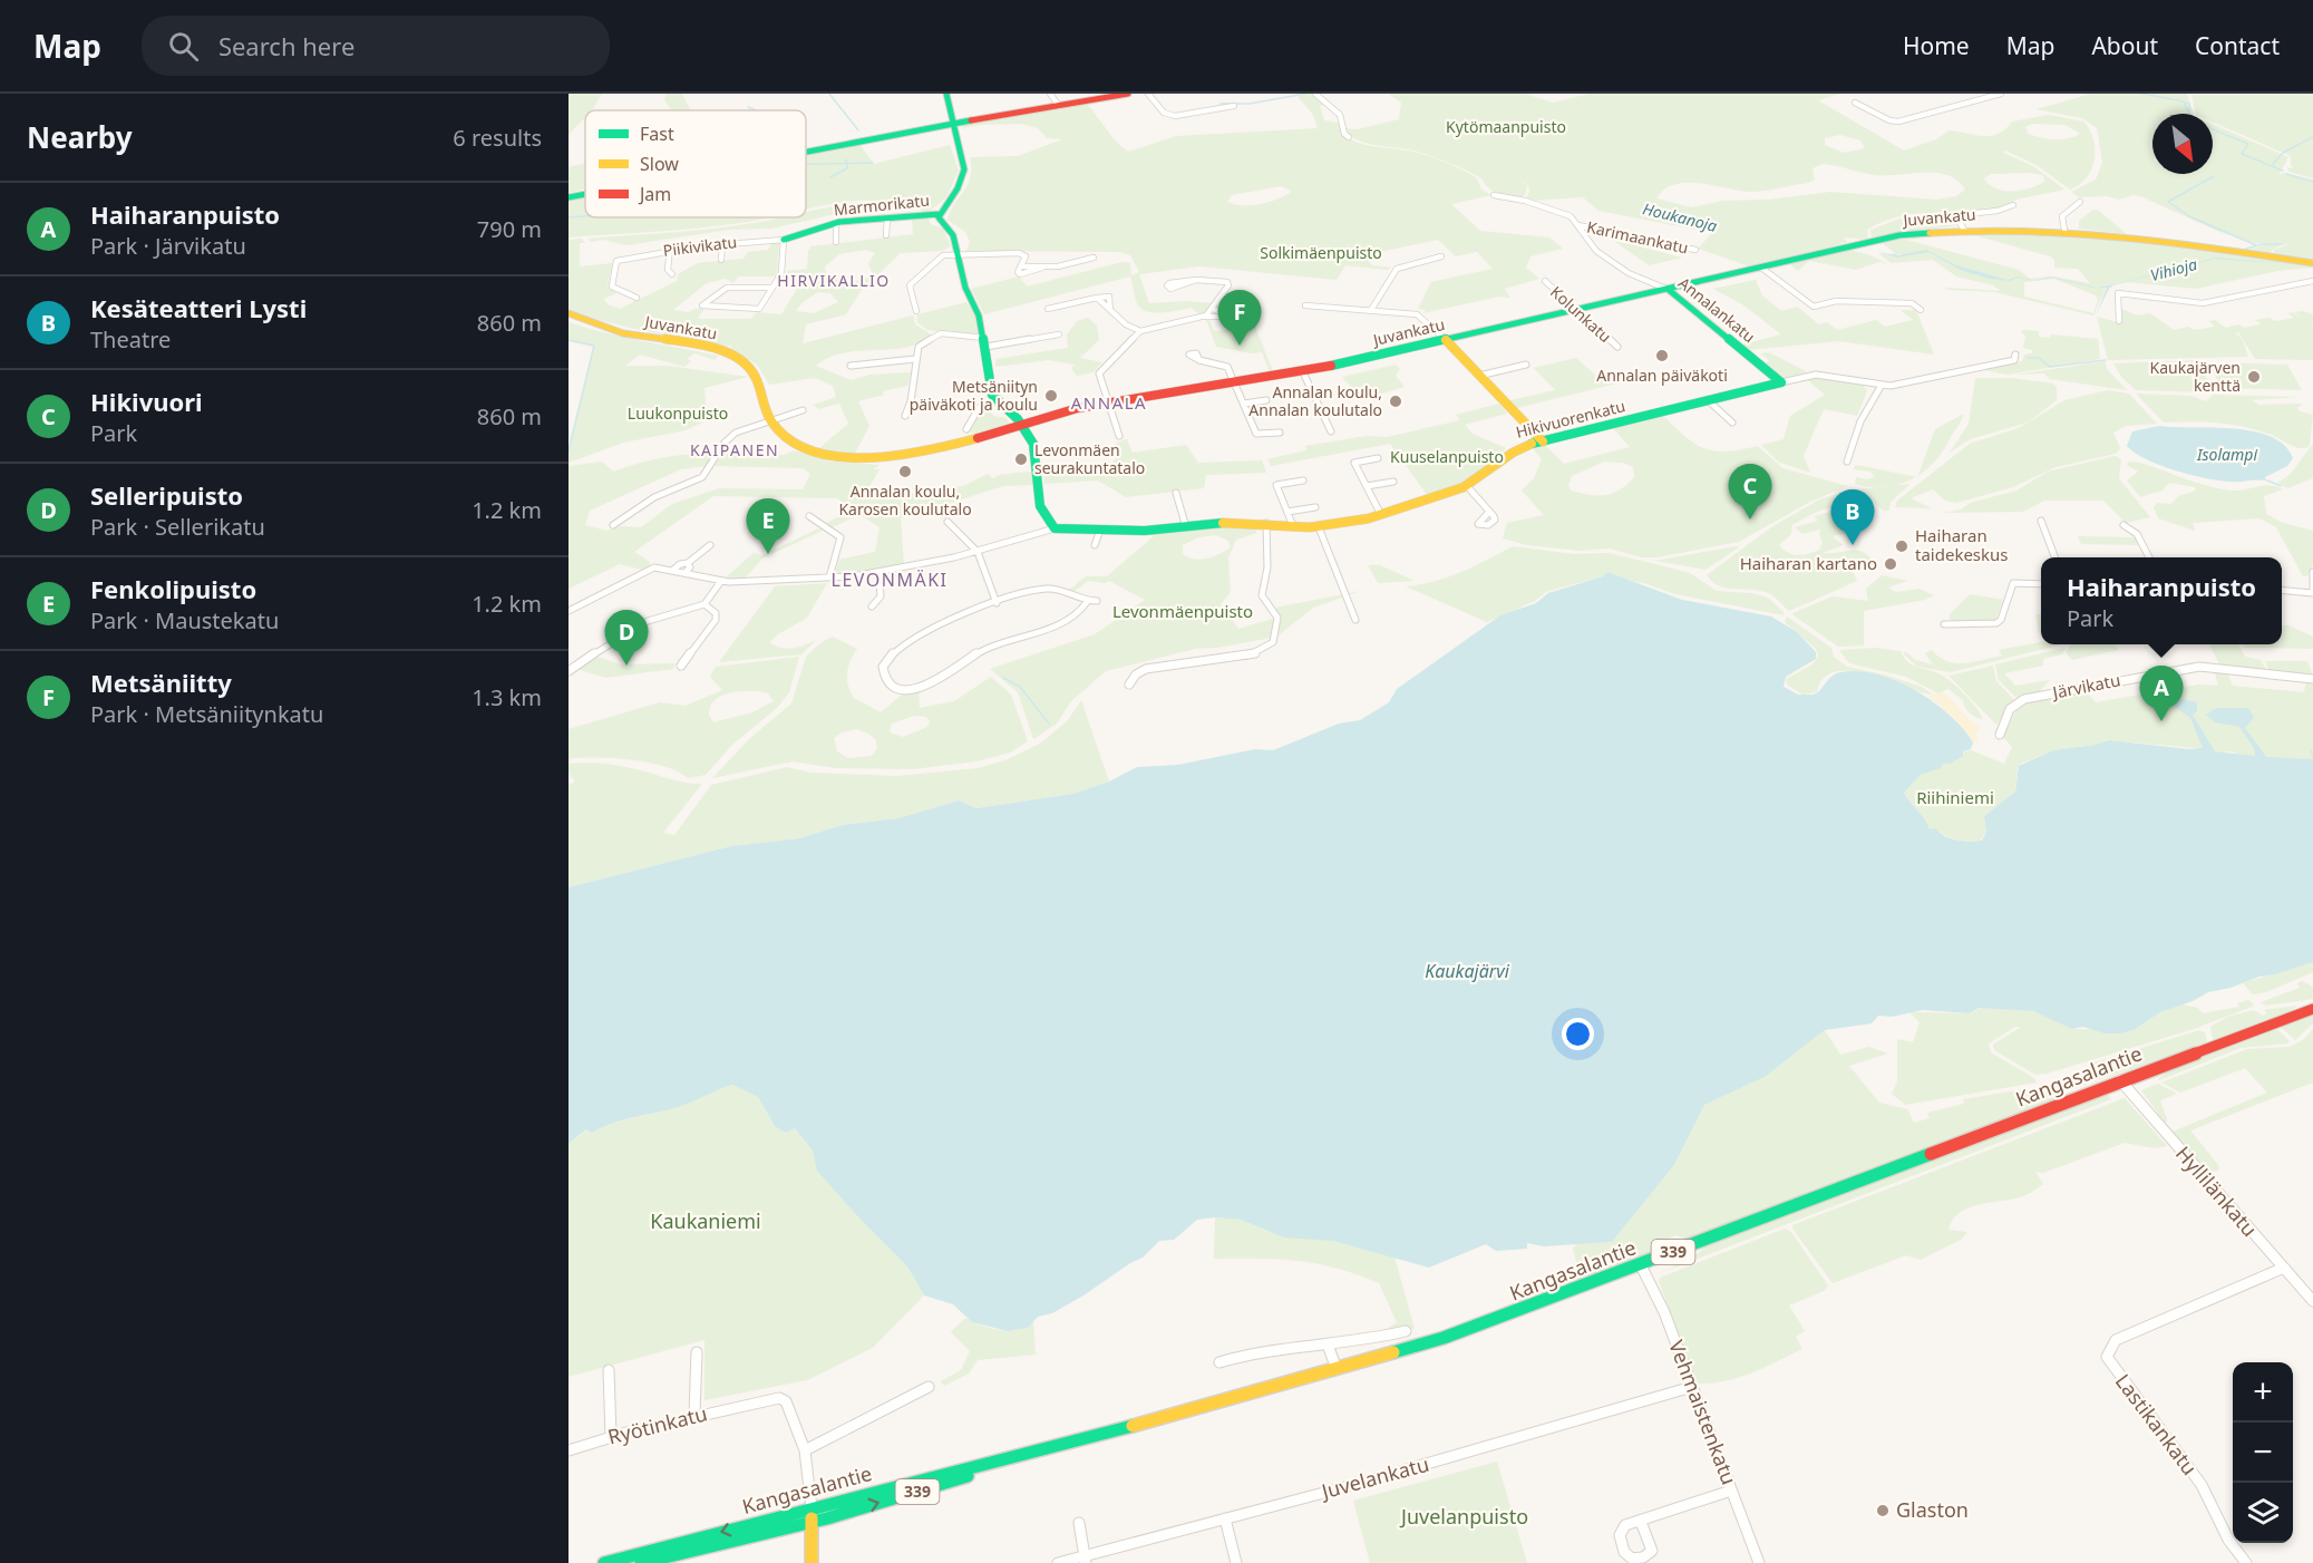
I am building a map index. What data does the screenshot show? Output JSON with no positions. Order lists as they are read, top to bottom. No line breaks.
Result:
{"streets":{"main road":["Marmorikatu","Juvankatu","Annalankatu","Hikivuorenkatu","Kangasalantie","339"],"street":["Karimaankatu","Piikivikatu","Kolunkatu","Järvikatu","Hyllilänkatu","Vehmaistenkatu","Lastikankatu","Ryötinkatu","Juvelankatu"]},"crossings":[["Marmorikatu","Piikivikatu"],["Juvankatu","Annalankatu"],["Juvankatu","Kolunkatu"],["Karimaankatu","Annalankatu"],["Annalankatu","Hikivuorenkatu"],["Kangasalantie","Hyllilänkatu"],["Kangasalantie","Vehmaistenkatu"],["Hyllilänkatu","Lastikankatu"],["Vehmaistenkatu","Juvelankatu"]],"districts":["HIRVIKALLIO","ANNALA","KAIPANEN","LEVONMÄKI"],"water":["Houkanoja","Vihioja","Isolampi","Kaukajärvi"],"parks":["Kytömaanpuisto","Solkimäenpuisto","Luukonpuisto","Kuuselanpuisto","Levonmäenpuisto","Riihiniemi","Kaukaniemi","Juvelanpuisto"],"places":["Annalan päiväkoti","Kaukajärven kenttä","Metsäniityn päiväkoti ja koulu","Annalan koulu, Annalan koulutalo","Levonmäen seurakuntatalo","Annalan koulu, Karosen koulutalo","Haiharan taidekeskus","Haiharan kartano","Glaston"],"legend":["Fast","Slow","Jam"],"north":"bottom right","page":{"header":"Map","search":"Search here","nav":["Home","Map","About","Contact"],"heading":["Nearby","6 results"],"list":[{"mark":"A","name":"Haiharanpuisto","note":"Park · Järvikatu","value":"790 m"},{"mark":"B","name":"Kesäteatteri Lysti","note":"Theatre","value":"860 m"},{"mark":"C","name":"Hikivuori","note":"Park","value":"860 m"},{"mark":"D","name":"Selleripuisto","note":"Park · Sellerikatu","value":"1.2 km"},{"mark":"E","name":"Fenkolipuisto","note":"Park · Maustekatu","value":"1.2 km"},{"mark":"F","name":"Metsäniitty","note":"Park · Metsäniitynkatu","value":"1.3 km"}],"pins":["F","C","B","E","D","A"],"popup":["Haiharanpuisto","Park"],"map_buttons":["+","−"]}}
